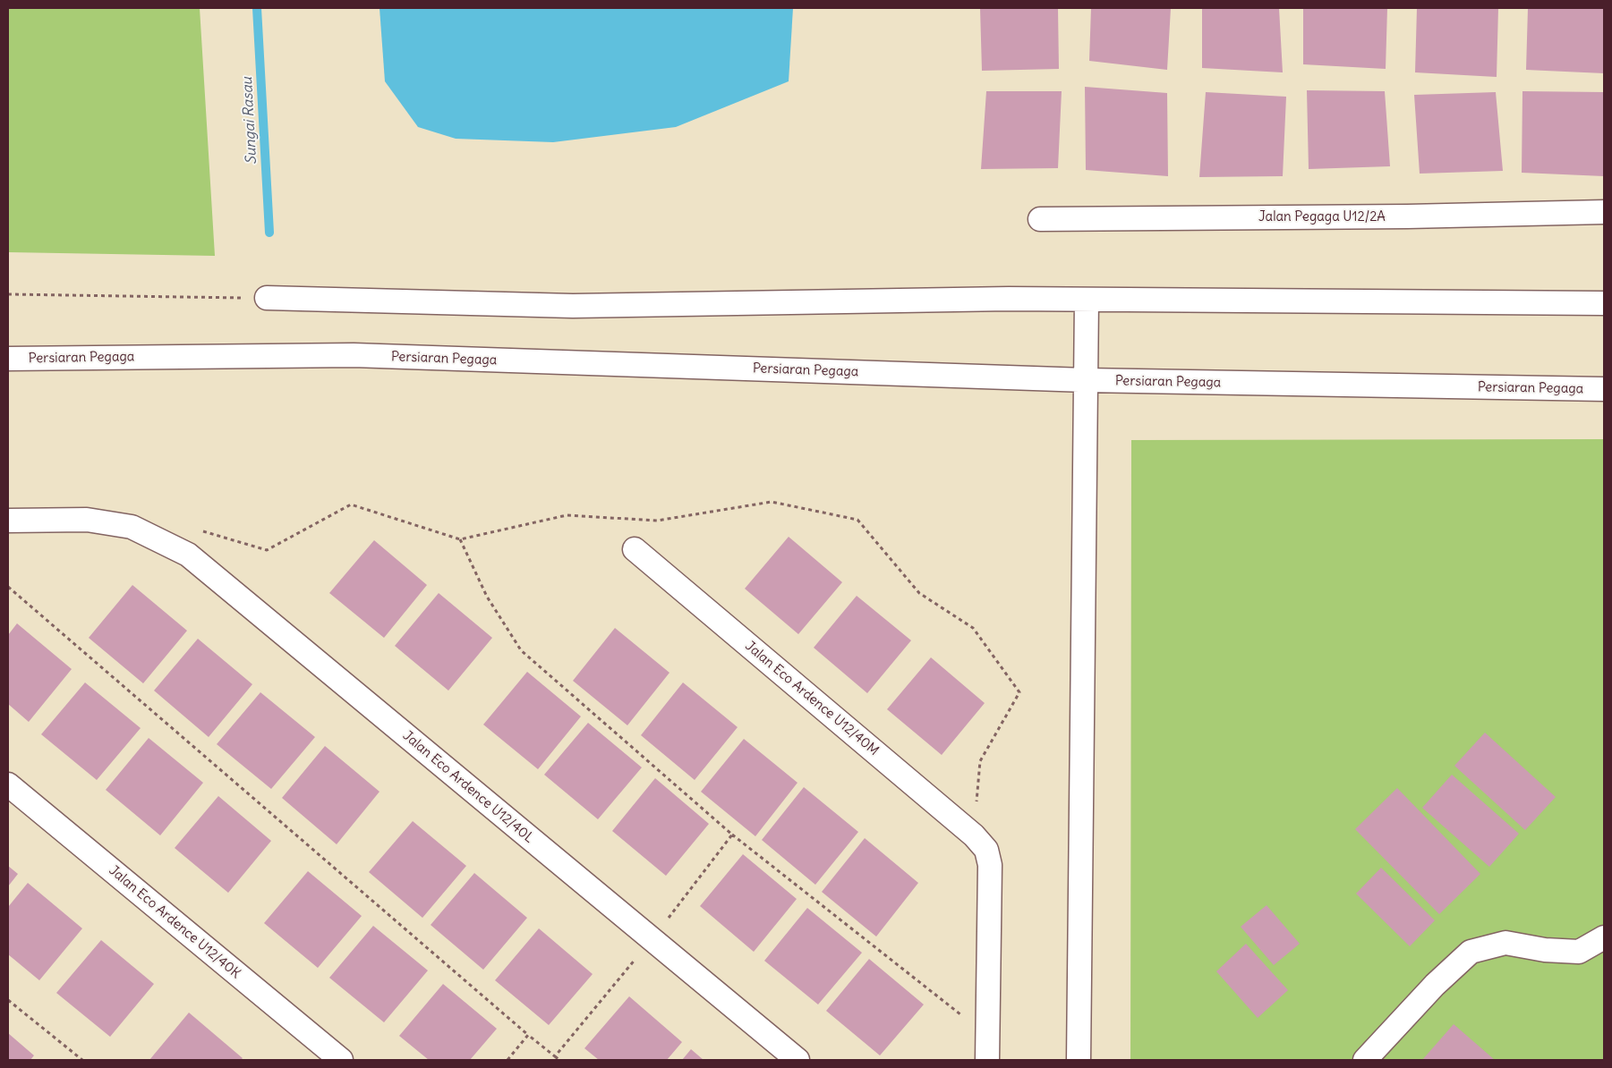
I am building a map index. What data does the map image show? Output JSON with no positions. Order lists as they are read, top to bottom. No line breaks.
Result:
{"streets":{"street":["Jalan Pegaga U12/2A","Persiaran Pegaga","Jalan Eco Ardence U12/40M","Jalan Eco Ardence U12/40L","Jalan Eco Ardence U12/40K"]},"water":["Sungai Rasau"]}
